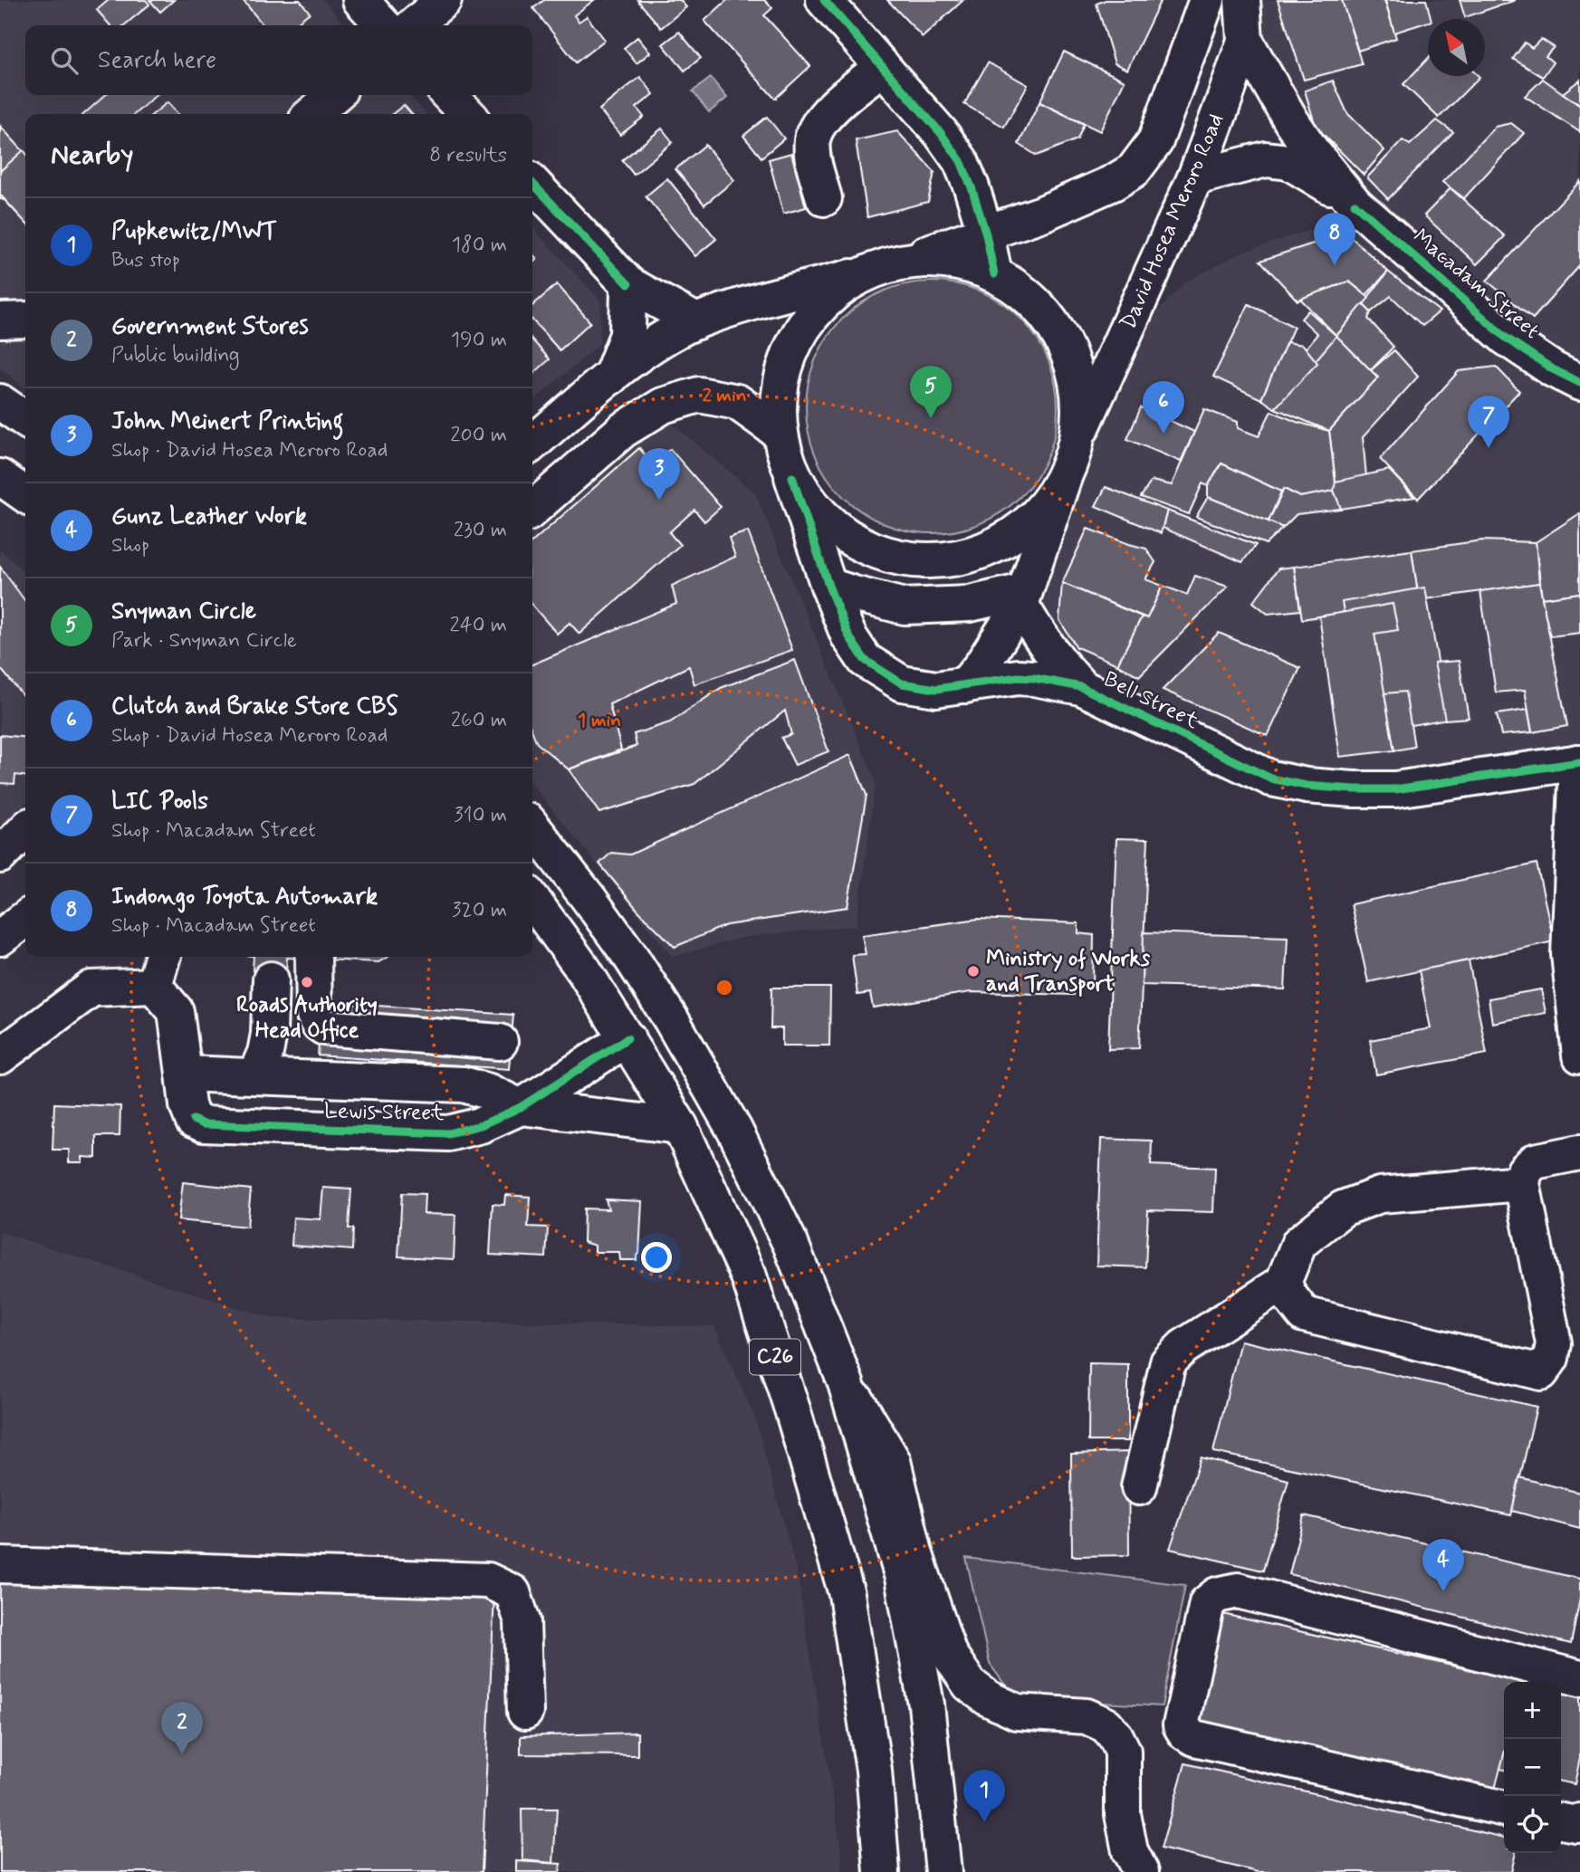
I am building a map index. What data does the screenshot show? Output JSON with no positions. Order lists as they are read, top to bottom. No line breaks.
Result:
{"streets":{"main road":["David Hosea Meroro Road","Macadam Street","Bell Street","Lewis Street","C26"]},"crossings":[["Lewis Street","C26"]],"places":["Ministry of Works and Transport","Roads Authority Head Office"],"north":"top left","page":{"search":"Search here","heading":["Nearby","8 results"],"list":[{"mark":"1","name":"Pupkewitz/MWT","note":"Bus stop","value":"180 m"},{"mark":"2","name":"Government Stores","note":"Public building","value":"190 m"},{"mark":"3","name":"John Meinert Printing","note":"Shop · David Hosea Meroro Road","value":"200 m"},{"mark":"4","name":"Gunz Leather Work","note":"Shop","value":"230 m"},{"mark":"5","name":"Snyman Circle","note":"Park · Snyman Circle","value":"240 m"},{"mark":"6","name":"Clutch and Brake Store CBS","note":"Shop · David Hosea Meroro Road","value":"260 m"},{"mark":"7","name":"LIC Pools","note":"Shop · Macadam Street","value":"310 m"},{"mark":"8","name":"Indongo Toyota Automark","note":"Shop · Macadam Street","value":"320 m"}],"pins":["8","5","6","7","3","4","2","1"],"map_buttons":["+","−"]},"rings":["2 min","1 min"]}
